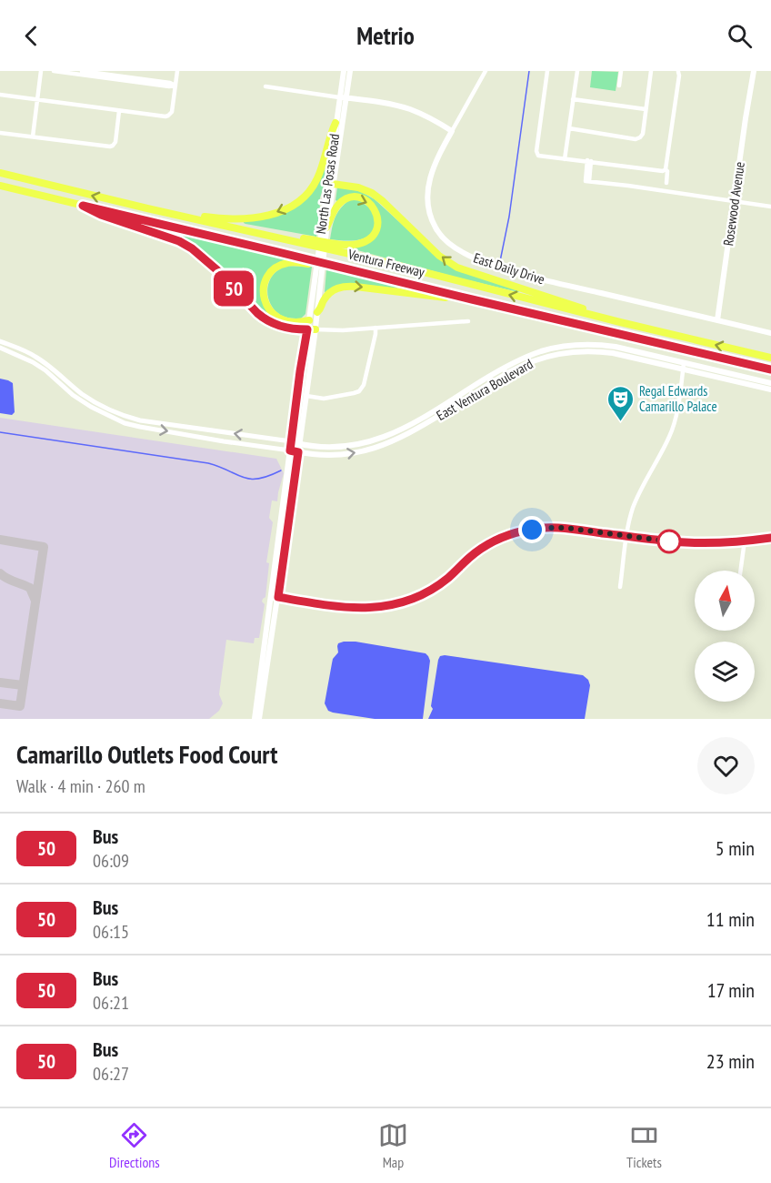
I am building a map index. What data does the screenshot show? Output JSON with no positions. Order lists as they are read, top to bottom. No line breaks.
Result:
{"streets":{"highway":["Ventura Freeway"],"main road":["North Las Posas Road","Rosewood Avenue","East Daily Drive","East Ventura Boulevard"]},"crossings":[["North Las Posas Road","Ventura Freeway"],["Rosewood Avenue","East Daily Drive"]],"places":{"theatre":["Regal Edwards Camarillo Palace"]},"lines":["bus line 50"],"north":"top","page":{"header":"Metrio","on_map":"50","heading":["Camarillo Outlets Food Court","Walk · 4 min · 260 m"],"list":[{"mark":"50","name":"Bus","note":"06:09","value":"5 min"},{"mark":"50","name":"Bus","note":"06:15","value":"11 min"},{"mark":"50","name":"Bus","note":"06:21","value":"17 min"},{"mark":"50","name":"Bus","note":"06:27","value":"23 min"}],"tabs":["Directions","Map","Tickets"]}}
